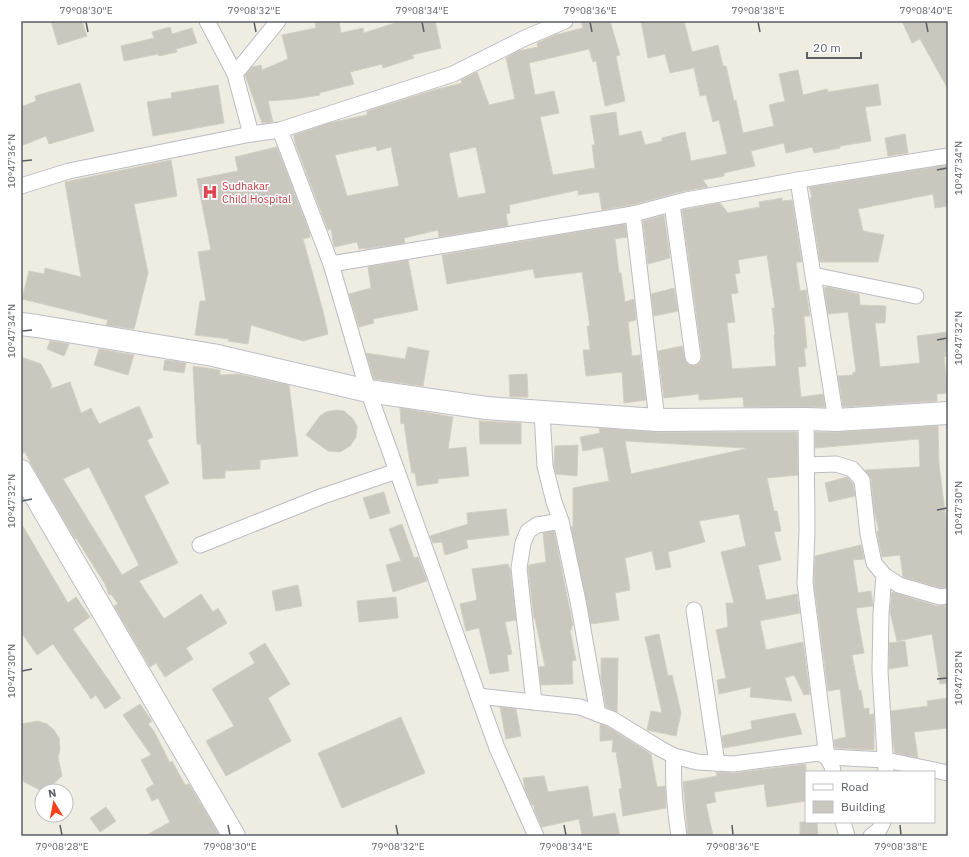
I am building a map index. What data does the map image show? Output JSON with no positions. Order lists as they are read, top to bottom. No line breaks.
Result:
{"places":{"hospital":["Sudhakar Child Hospital"]},"legend":["Road","Building"],"scale_bar":"20 m","north":"top","coordinates":["79°08'30\"E","79°08'32\"E","79°08'34\"E","79°08'36\"E","79°08'38\"E","79°08'40\"E","10°47'36\"N","10°47'34\"N","10°47'32\"N","10°47'30\"N","10°47'28\"N","79°08'28\"E"]}
